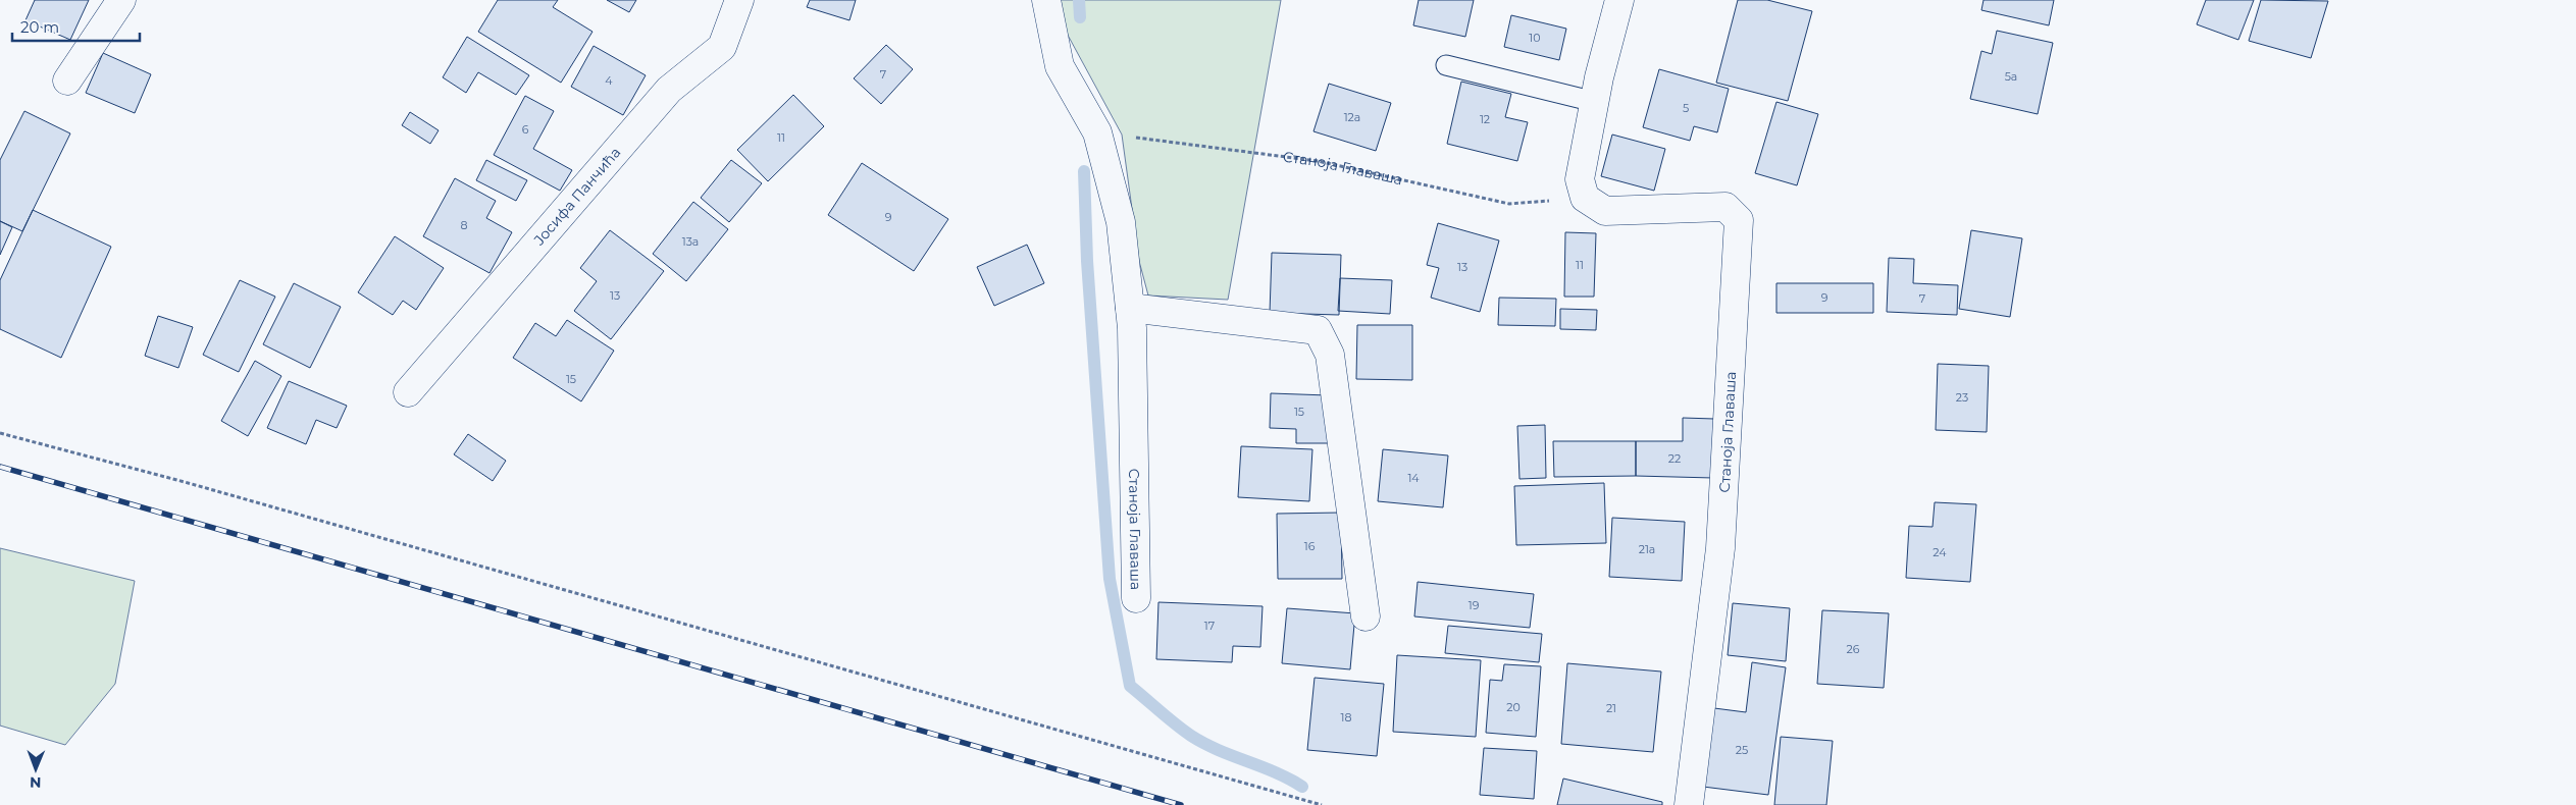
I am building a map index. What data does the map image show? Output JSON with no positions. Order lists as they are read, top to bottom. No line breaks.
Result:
{"streets":{"street":["Станоја Главаша","Јосифа Панчића"]},"house_numbers":["10","7","5a","4","5","12a","12","6","11","9","8","13a","11","13","13","9","7","15","23","15","22","14","16","21a","24","19","17","26","20","21","18","25"],"scale_bar":"20 m","north":"bottom"}
